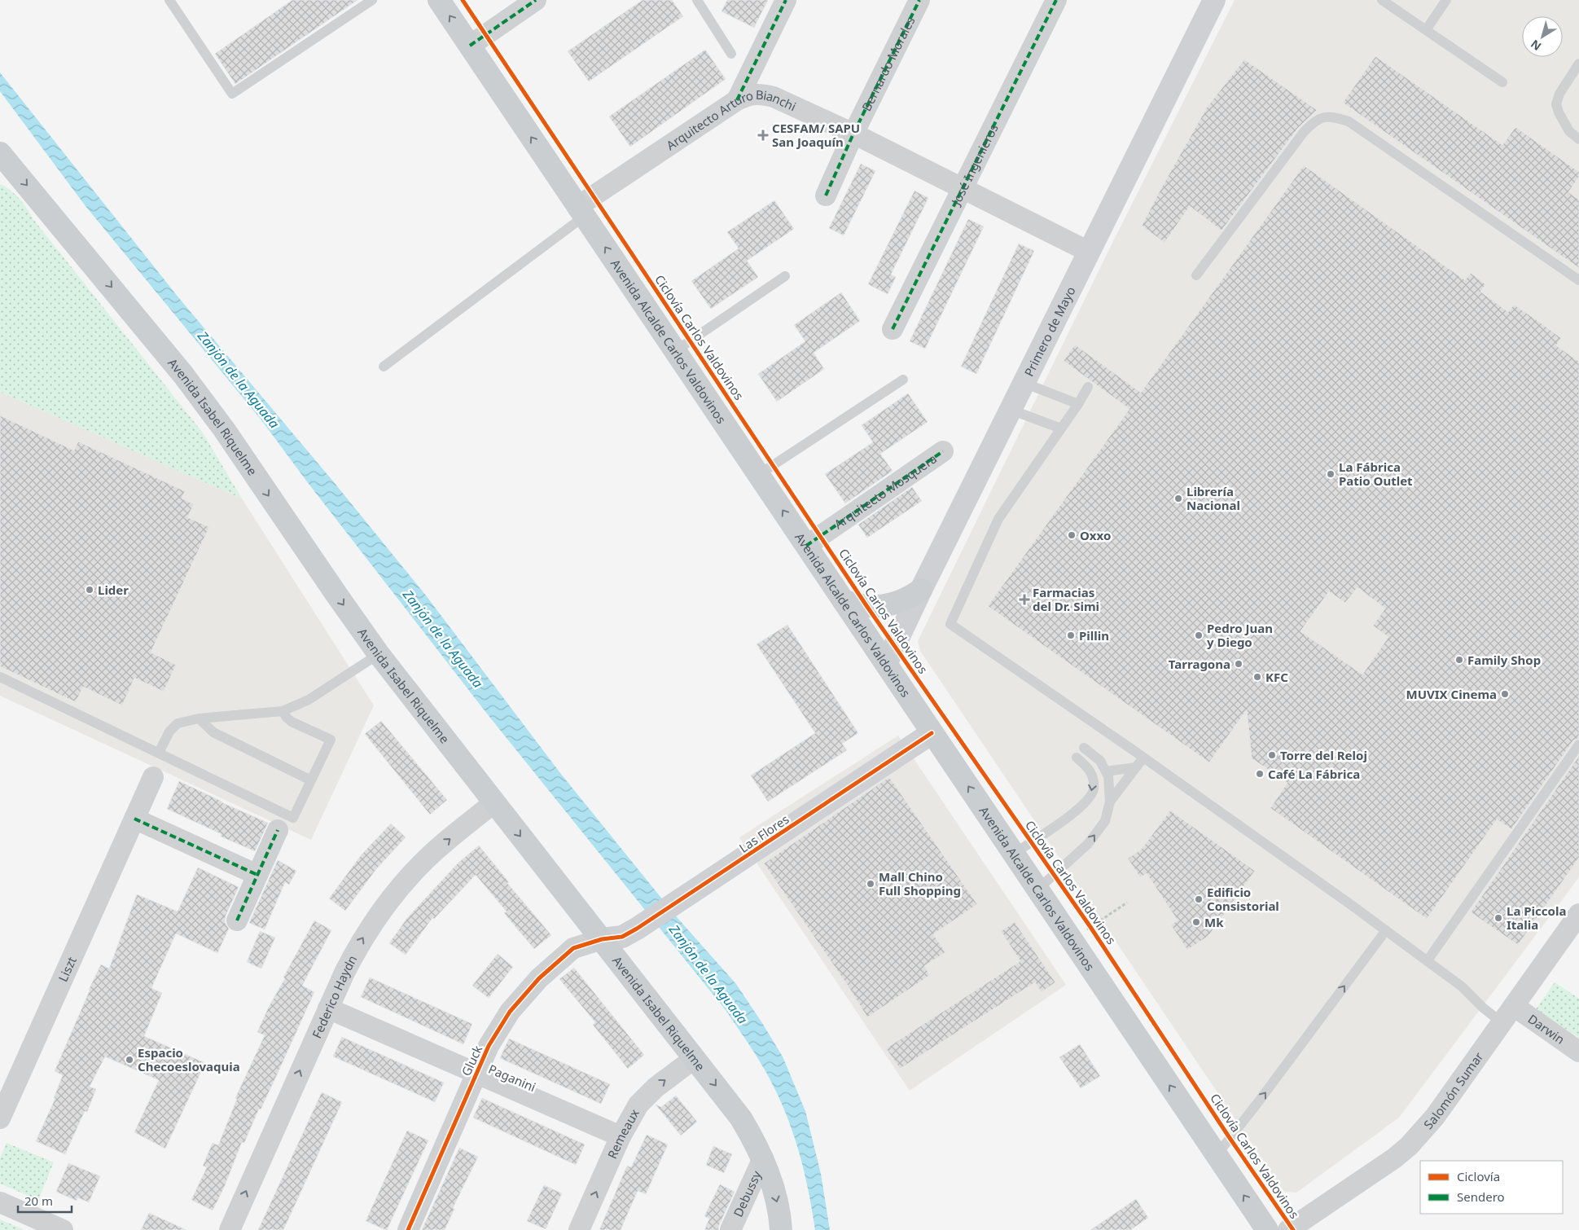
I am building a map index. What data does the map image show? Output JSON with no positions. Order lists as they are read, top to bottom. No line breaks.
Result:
{"streets":{"main road":["Avenida Alcalde Carlos Valdovinos","Avenida Isabel Riquelme"],"street":["Bernardo Morales","Arquitecto Arturo Bianchi","José Ingenieros","Primero de Mayo","Arquitecto Mosquera","Las Flores","Liszt","Federico Haydn","Darwin","Gluck","Paganini","Salomón Sumar","Remeaux","Debussy"],"cycle path":["Ciclovía Carlos Valdovinos"]},"crossings":[["Bernardo Morales","Arquitecto Arturo Bianchi"],["Arquitecto Arturo Bianchi","José Ingenieros"],["Arquitecto Arturo Bianchi","Primero de Mayo"],["Arquitecto Arturo Bianchi","Avenida Alcalde Carlos Valdovinos"],["Primero de Mayo","Avenida Alcalde Carlos Valdovinos"],["Avenida Alcalde Carlos Valdovinos","Arquitecto Mosquera"],["Avenida Alcalde Carlos Valdovinos","Las Flores"],["Avenida Isabel Riquelme","Las Flores"],["Avenida Isabel Riquelme","Federico Haydn"],["Avenida Isabel Riquelme","Gluck"],["Avenida Isabel Riquelme","Remeaux"],["Avenida Isabel Riquelme","Debussy"],["Las Flores","Gluck"],["Federico Haydn","Paganini"],["Darwin","Salomón Sumar"],["Gluck","Paganini"],["Paganini","Remeaux"]],"one_way":["Avenida Alcalde Carlos Valdovinos","Avenida Isabel Riquelme","Federico Haydn","Remeaux"],"water":["Zanjón de la Aguada"],"places":{"health":["CESFAM/ SAPU San Joaquín","Farmacias del Dr. Simi"],"other":["La Fábrica Patio Outlet","Librería Nacional","Oxxo","Lider","Pillin","Pedro Juan y Diego","Family Shop","Tarragona","KFC","MUVIX Cinema","Torre del Reloj","Café La Fábrica","Mall Chino Full Shopping","Edificio Consistorial","La Piccola Italia","Mk","Espacio Checoeslovaquia"]},"legend":["Ciclovía","Sendero"],"scale_bar":"20 m","north":"bottom left"}
